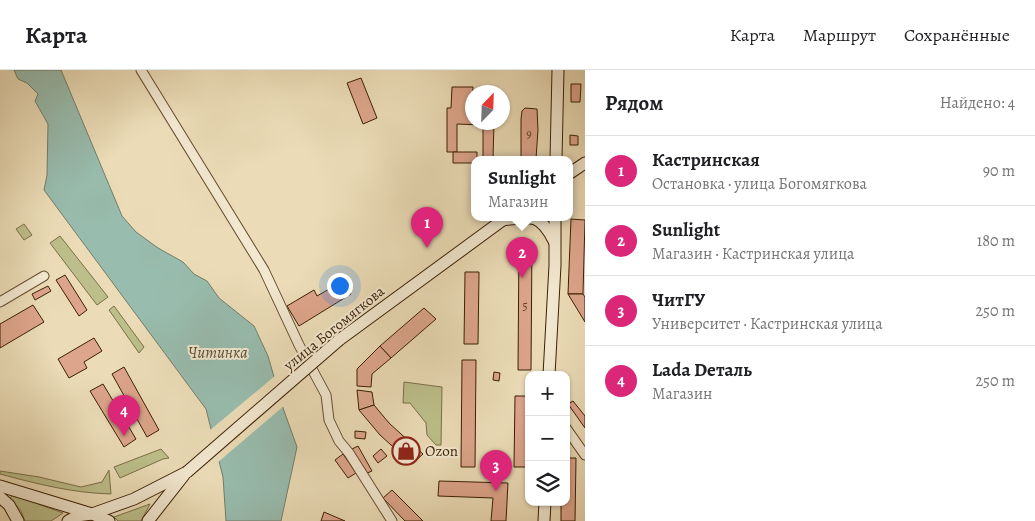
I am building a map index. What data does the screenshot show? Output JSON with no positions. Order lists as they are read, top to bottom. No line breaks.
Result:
{"streets":{"main road":["улица Богомягкова"]},"water":["Читинка"],"places":{"shop":["Ozon"]},"house_numbers":["9","5"],"north":"top right","page":{"header":"Карта","nav":["Карта","Маршрут","Сохранённые"],"heading":["Рядом","Найдено: 4"],"list":[{"mark":"1","name":"Кастринская","note":"Остановка · улица Богомягкова","value":"90 m"},{"mark":"2","name":"Sunlight","note":"Магазин · Кастринская улица","value":"180 m"},{"mark":"3","name":"ЧитГУ","note":"Университет · Кастринская улица","value":"250 m"},{"mark":"4","name":"Lada Dеталь","note":"Магазин","value":"250 m"}],"popup":["Sunlight","Магазин"],"pins":["1","2","4","3"],"map_buttons":["+","−"]}}
